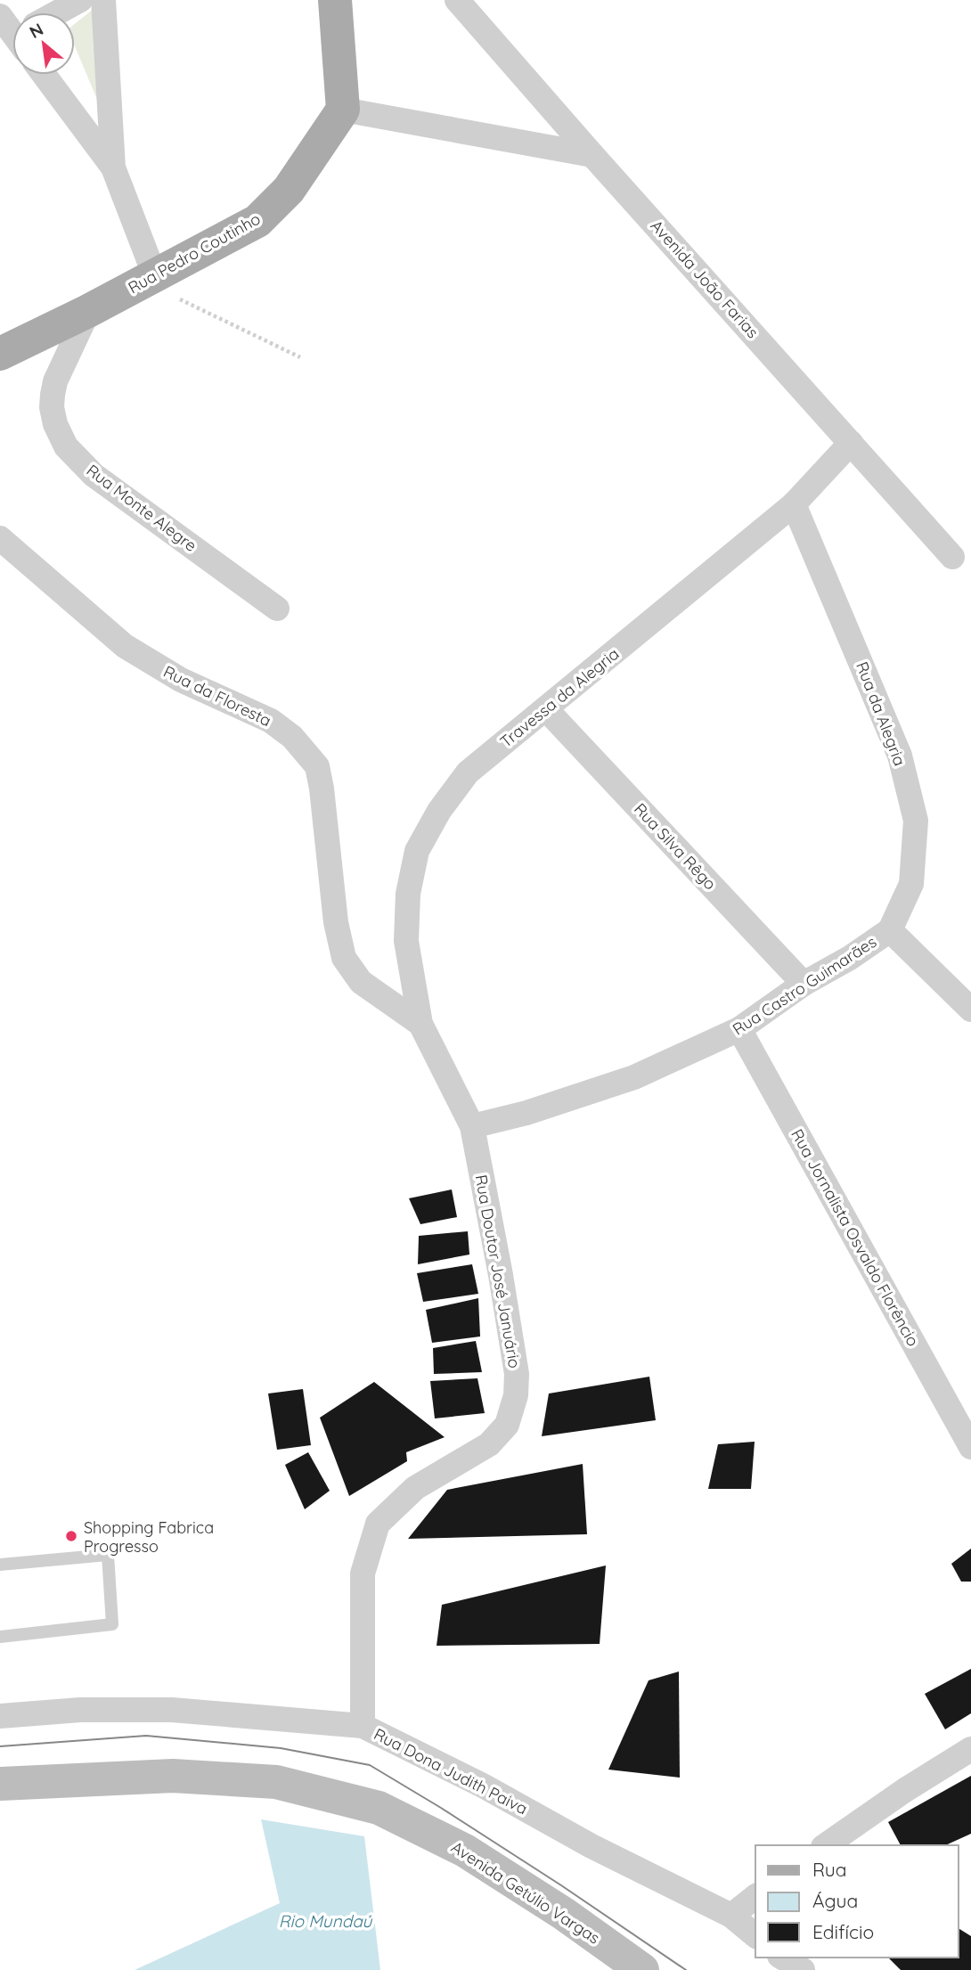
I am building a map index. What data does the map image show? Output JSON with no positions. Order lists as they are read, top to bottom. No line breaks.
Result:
{"streets":{"main road":["Rua Pedro Coutinho","Avenida Getúlio Vargas"],"street":["Avenida João Farias","Rua Monte Alegre","Rua da Floresta","Travessa da Alegria","Rua da Alegria","Rua Silva Rêgo","Rua Castro Guimarães","Rua Jornalista Osvaldo Florêncio","Rua Doutor José Januário","Rua Dona Judith Paiva"]},"crossings":[["Rua Pedro Coutinho","Rua Monte Alegre"],["Avenida João Farias","Travessa da Alegria"],["Rua da Floresta","Travessa da Alegria"],["Rua da Floresta","Rua Doutor José Januário"],["Travessa da Alegria","Rua da Alegria"],["Travessa da Alegria","Rua Silva Rêgo"],["Travessa da Alegria","Rua Doutor José Januário"],["Rua da Alegria","Rua Castro Guimarães"],["Rua Silva Rêgo","Rua Castro Guimarães"],["Rua Castro Guimarães","Rua Jornalista Osvaldo Florêncio"],["Rua Castro Guimarães","Rua Doutor José Januário"],["Rua Doutor José Januário","Rua Dona Judith Paiva"]],"water":["Rio Mundaú"],"places":["Shopping Fabrica Progresso"],"legend":["Rua","Água","Edifício"],"north":"top left"}
